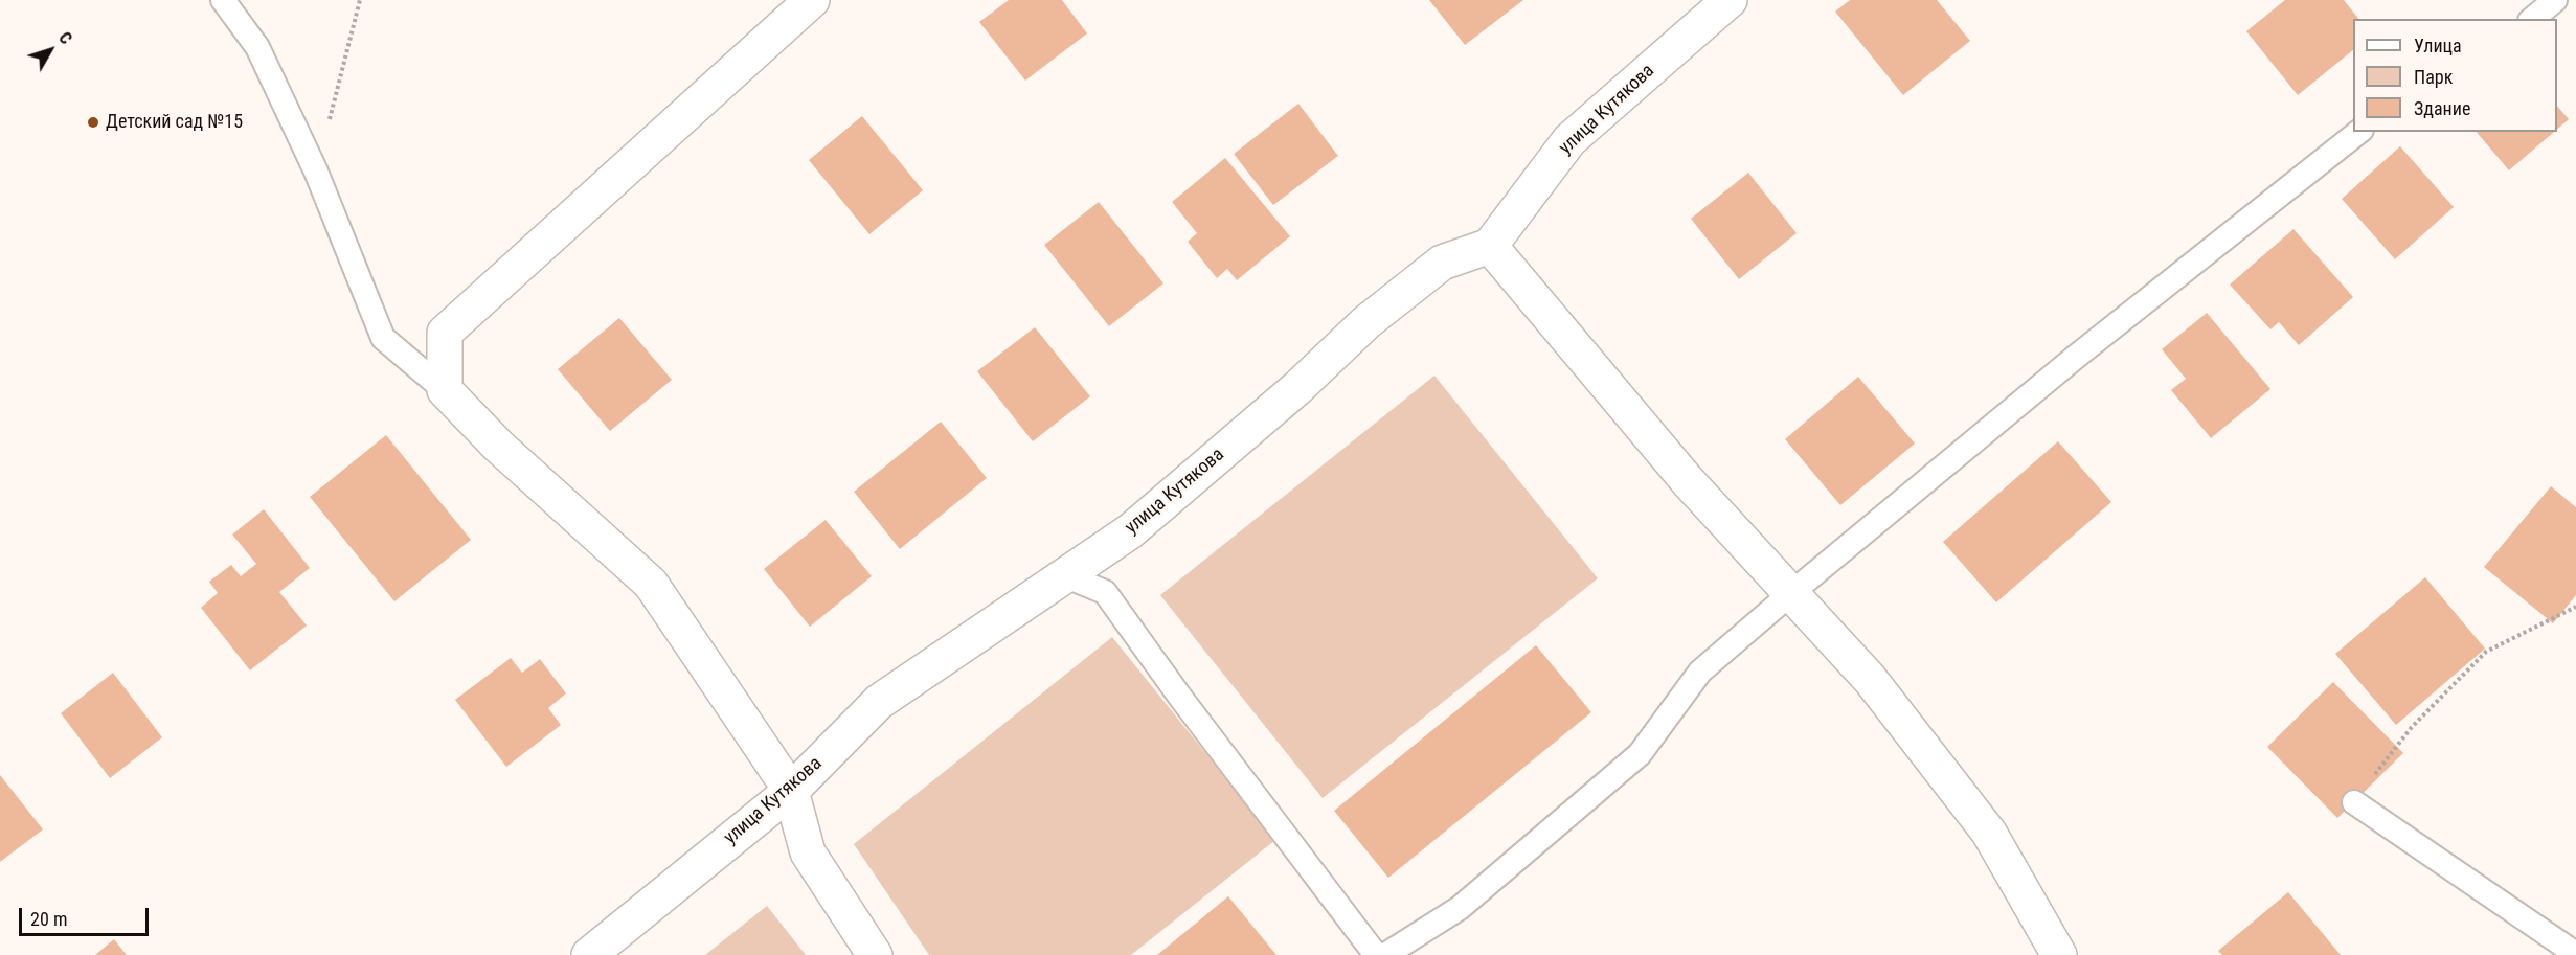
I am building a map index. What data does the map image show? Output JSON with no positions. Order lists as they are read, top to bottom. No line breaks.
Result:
{"streets":{"street":["улица Кутякова"]},"places":["Детский сад №15"],"legend":["Улица","Парк","Здание"],"scale_bar":"20 m","north":"top right"}
